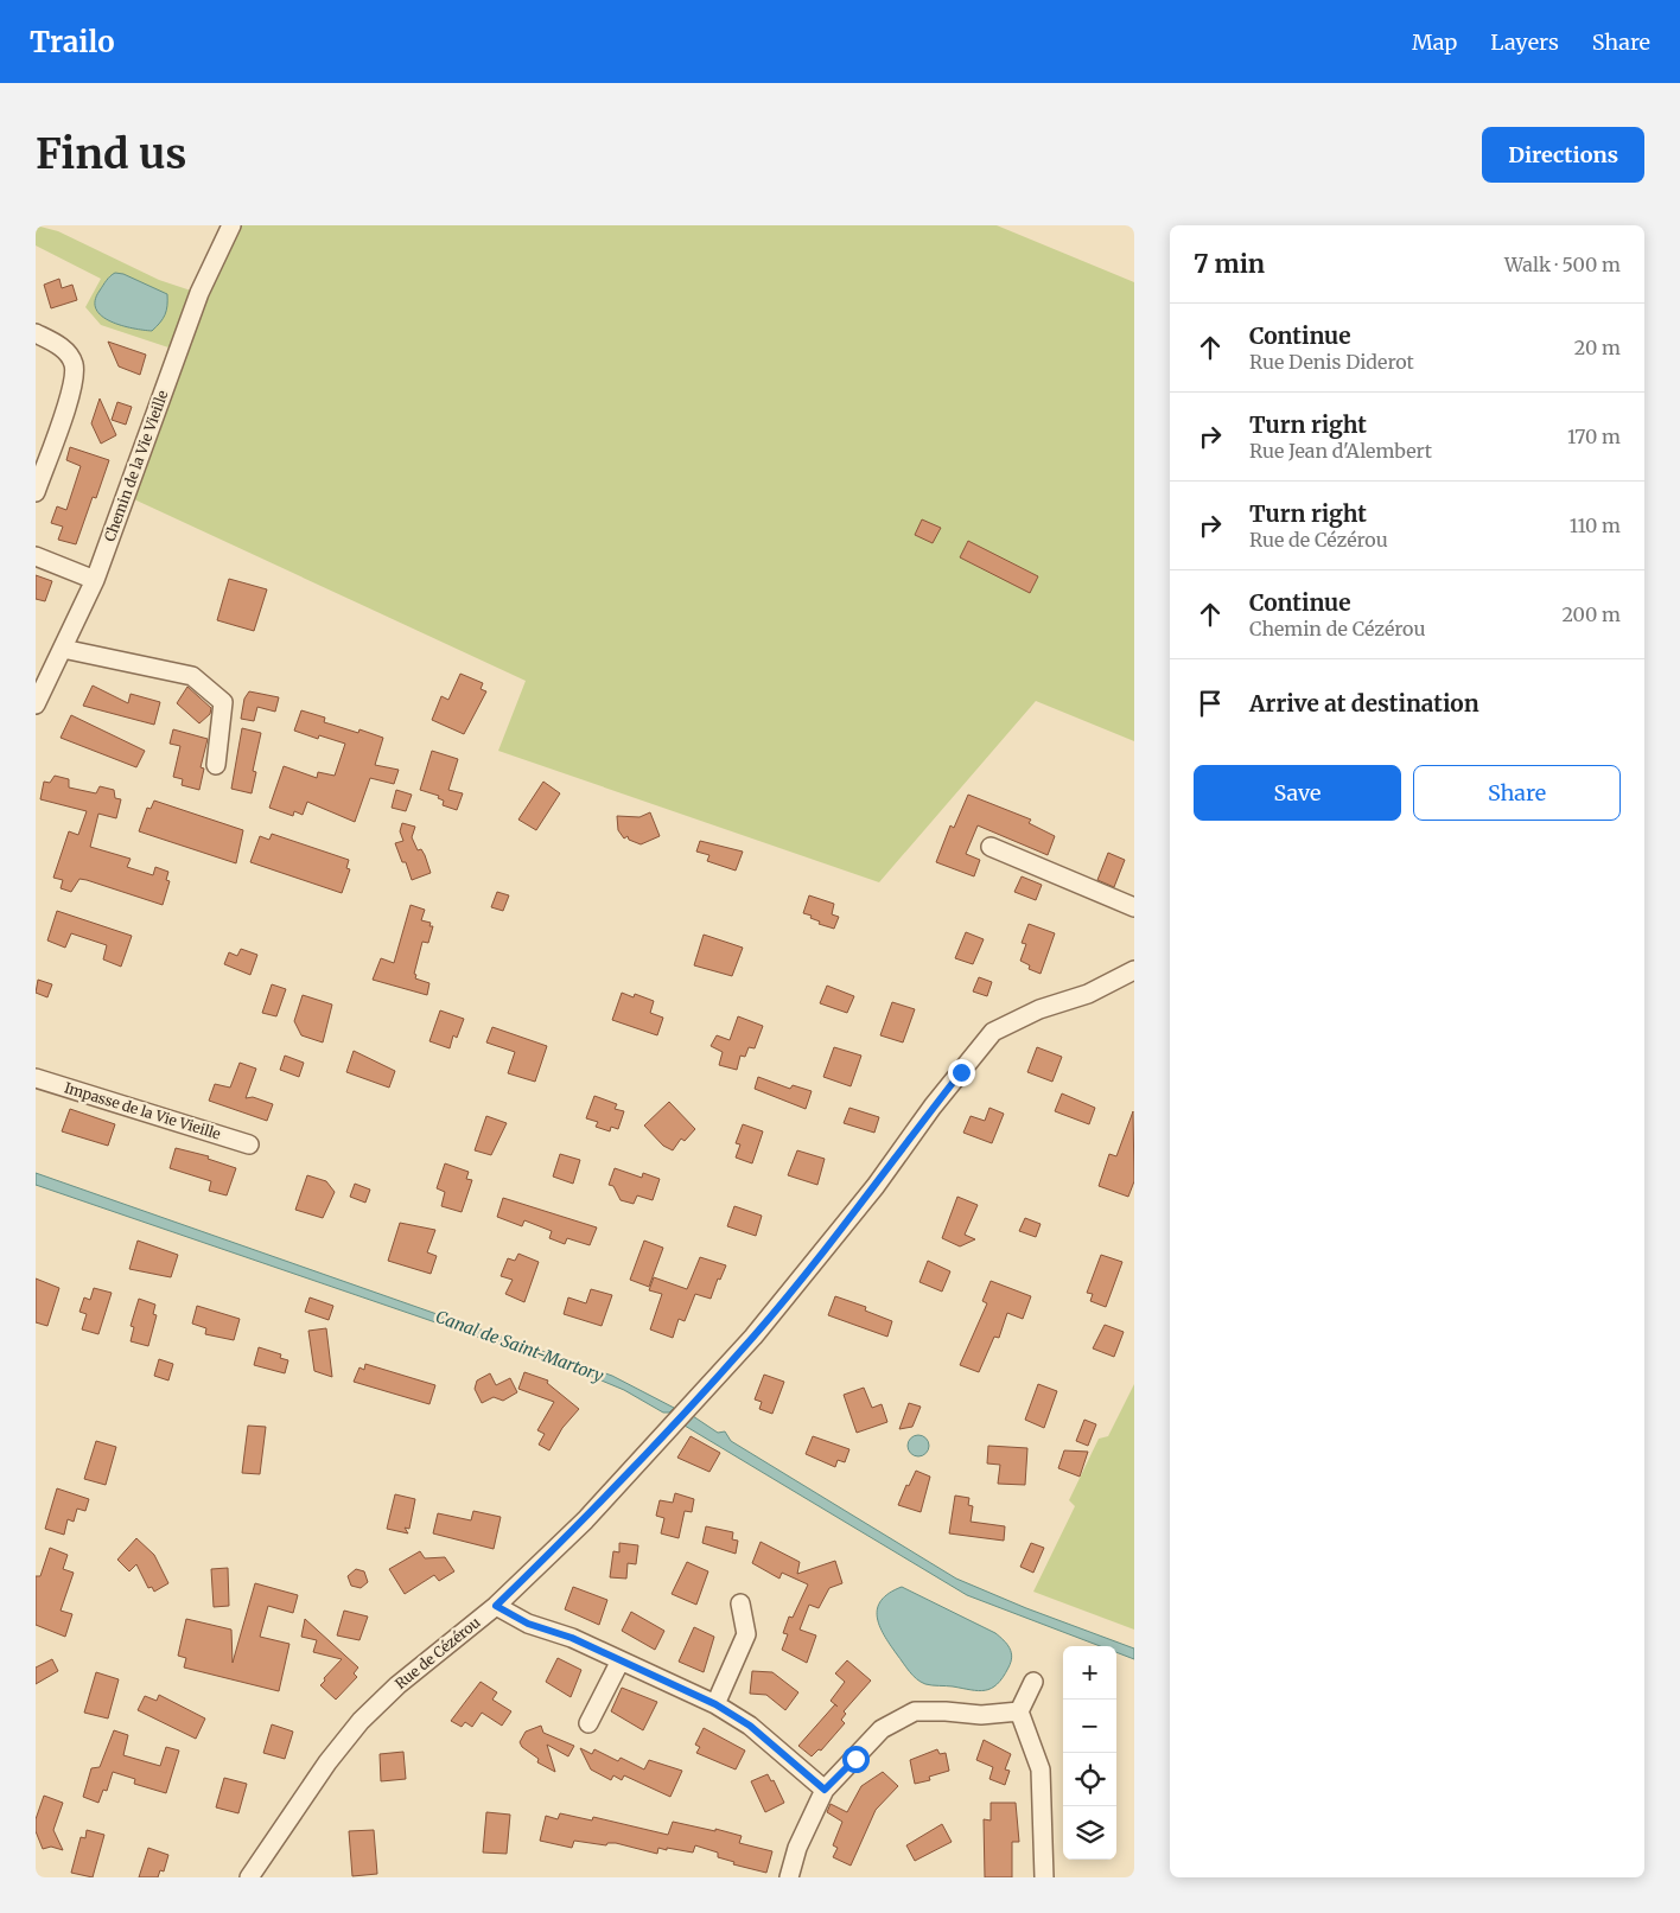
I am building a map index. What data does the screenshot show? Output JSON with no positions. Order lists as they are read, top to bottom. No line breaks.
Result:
{"streets":{"street":["Chemin de la Vie Vieille","Impasse de la Vie Vieille","Rue de Cézérou"]},"water":["Canal de Saint-Martory"],"page":{"header":"Trailo","nav":["Map","Layers","Share"],"buttons":["Directions",["Save","Share"]],"title":"Find us","heading":["7 min","Walk · 500 m"],"list":[["Continue","Rue Denis Diderot","20 m"],["Turn right","Rue Jean d'Alembert","170 m"],["Turn right","Rue de Cézérou","110 m"],["Continue","Chemin de Cézérou","200 m"],"Arrive at destination"],"map_buttons":["+","−"]}}
